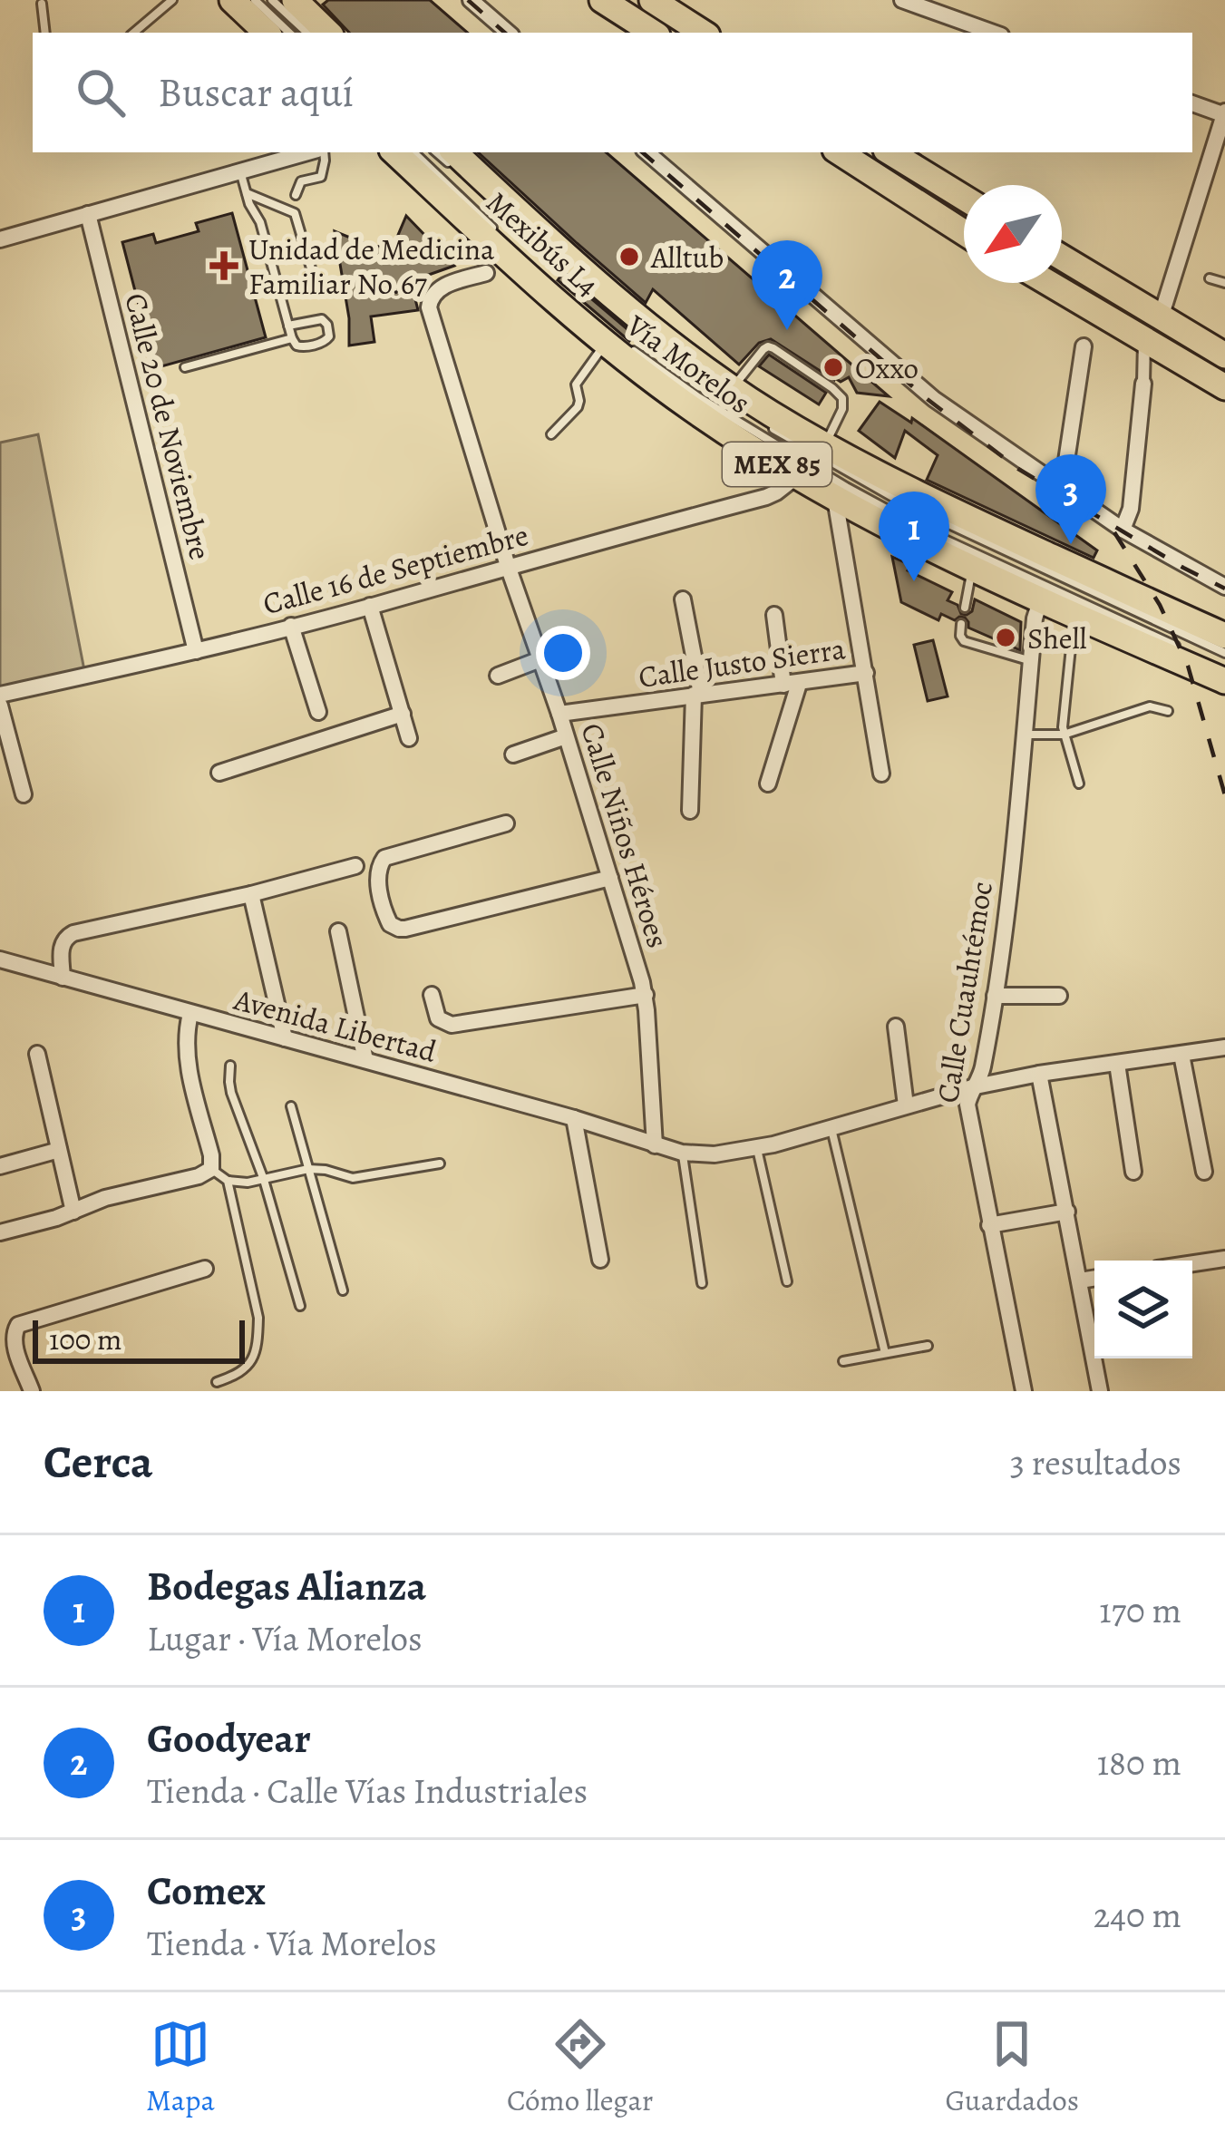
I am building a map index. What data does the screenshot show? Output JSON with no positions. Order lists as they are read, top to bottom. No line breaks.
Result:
{"streets":{"main road":["Vía Morelos","MEX 85"],"street":["Calle 20 de Noviembre","Calle 16 de Septiembre","Calle Justo Sierra","Calle Niños Héroes","Calle Cuauhtémoc","Avenida Libertad"],"lane":["Mexibús L4"]},"crossings":[["Vía Morelos","Calle 16 de Septiembre"],["Vía Morelos","Calle Cuauhtémoc"],["Calle 20 de Noviembre","Calle 16 de Septiembre"],["Calle 16 de Septiembre","Calle Niños Héroes"],["Calle Justo Sierra","Calle Niños Héroes"],["Calle Niños Héroes","Avenida Libertad"],["Calle Cuauhtémoc","Avenida Libertad"]],"places":{"other":["Alltub","Oxxo","Shell"],"health":["Unidad de Medicina Familiar No.67"]},"scale_bar":"100 m","north":"bottom left","page":{"search":"Buscar aquí","pins":["2","3","1"],"scale":"100 m","heading":["Cerca","3 resultados"],"list":[{"mark":"1","name":"Bodegas Alianza","note":"Lugar · Vía Morelos","value":"170 m"},{"mark":"2","name":"Goodyear","note":"Tienda · Calle Vías Industriales","value":"180 m"},{"mark":"3","name":"Comex","note":"Tienda · Vía Morelos","value":"240 m"}],"nav":["Mapa","Cómo llegar","Guardados"]}}
